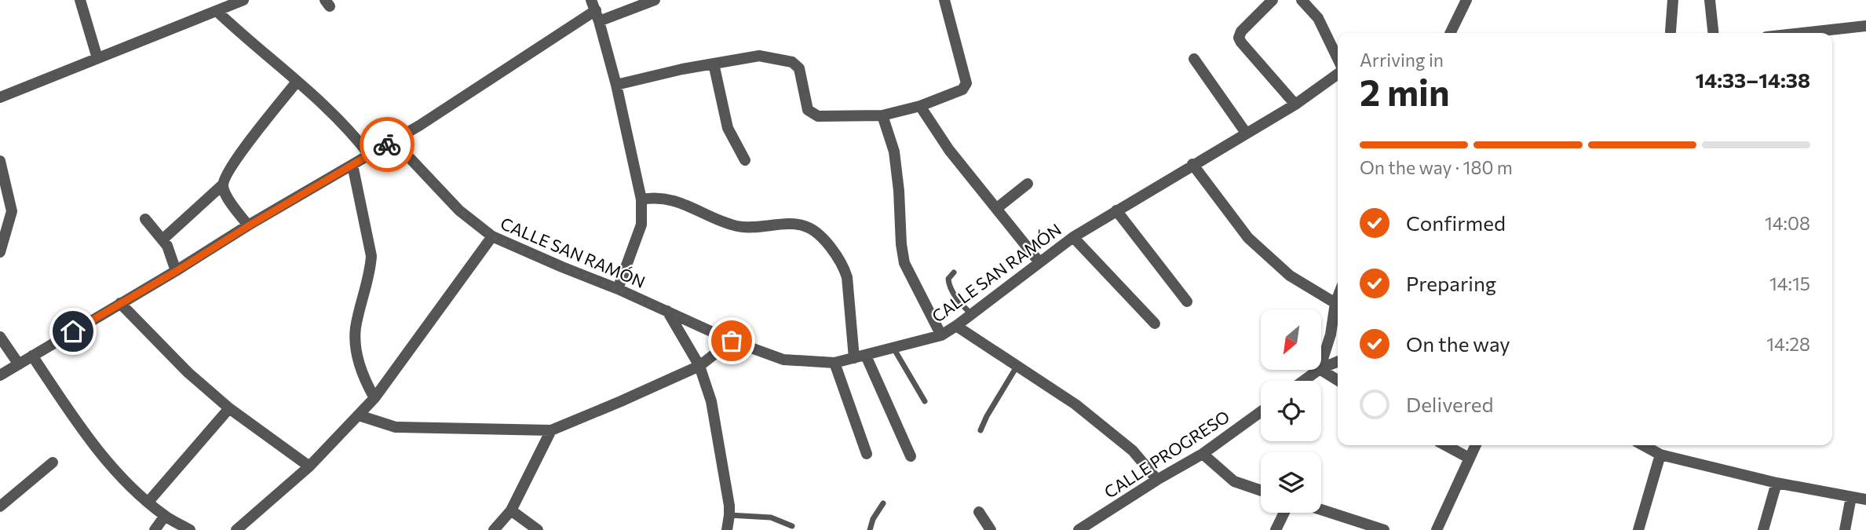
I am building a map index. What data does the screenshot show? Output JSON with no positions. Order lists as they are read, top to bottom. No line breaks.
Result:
{"streets":{"street":["CALLE SAN RAMÓN","CALLE PROGRESO"]},"north":"bottom left","page":{"heading":["2 min","Arriving in","14:33–14:38"],"bar":"On the way · 180 m","list":[["Confirmed","14:08"],["Preparing","14:15"],["On the way","14:28"],"Delivered"]}}
